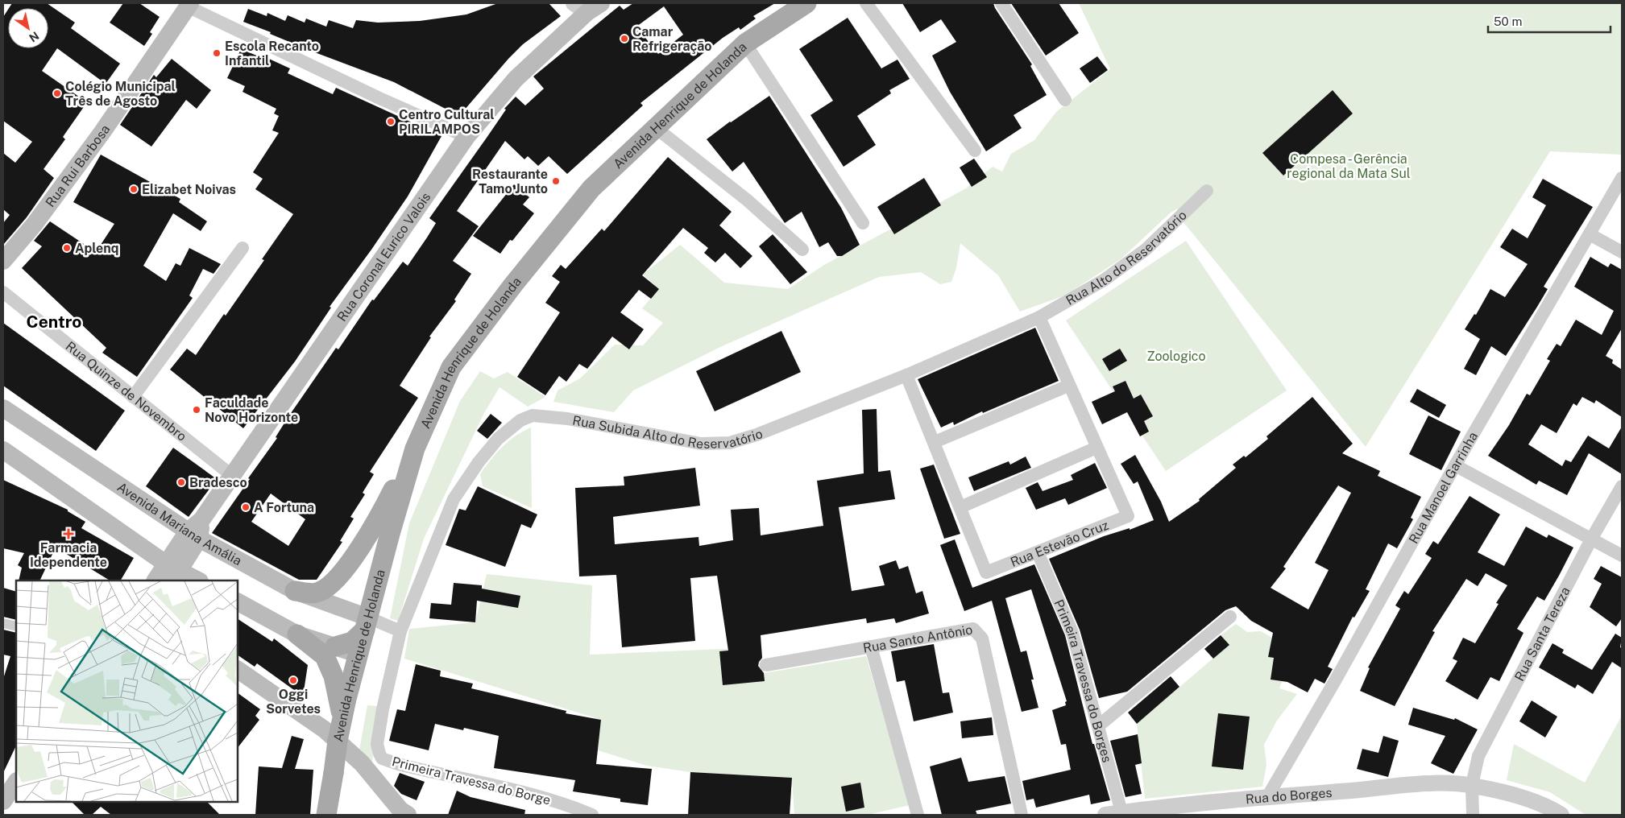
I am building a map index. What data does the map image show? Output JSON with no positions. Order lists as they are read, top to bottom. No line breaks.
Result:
{"streets":{"main road":["Avenida Henrique de Holanda","Rua Rui Barbosa","Rua Coronal Eurico Valois","Avenida Mariana Amália"],"street":["Rua Alto do Reservatório","Rua Quinze de Novembro","Rua Subida Alto do Reservatório","Rua Manoel Garrinha","Rua Estevão Cruz","Rua Santa Tereza","Rua Santo Antônio","Primeira Travessa do Borges","Primeira Travessa do Borge","Rua do Borges"]},"crossings":[["Avenida Henrique de Holanda","Avenida Mariana Amália"],["Rua Coronal Eurico Valois","Rua Quinze de Novembro"],["Rua Coronal Eurico Valois","Avenida Mariana Amália"],["Rua Alto do Reservatório","Rua Subida Alto do Reservatório"],["Rua Alto do Reservatório","Rua Estevão Cruz"],["Rua Subida Alto do Reservatório","Rua Estevão Cruz"],["Rua Subida Alto do Reservatório","Primeira Travessa do Borge"],["Rua Manoel Garrinha","Rua do Borges"],["Rua Estevão Cruz","Primeira Travessa do Borges"],["Rua Santa Tereza","Rua do Borges"],["Primeira Travessa do Borges","Rua do Borges"]],"districts":["Centro"],"parks":["Compesa - Gerência regional da Mata Sul","Zoologico"],"places":{"other":["Camar Refrigeração","Escola Recanto Infantil","Colégio Municipal Três de Agosto","Centro Cultural PIRILAMPOS","Restaurante Tamo Junto","Elizabet Noivas","Aplenq","Faculdade Novo Horizonte","Bradesco","A Fortuna","Oggi Sorvetes"],"health":["Farmacia Idependente"]},"scale_bar":"50 m","north":"bottom right"}
